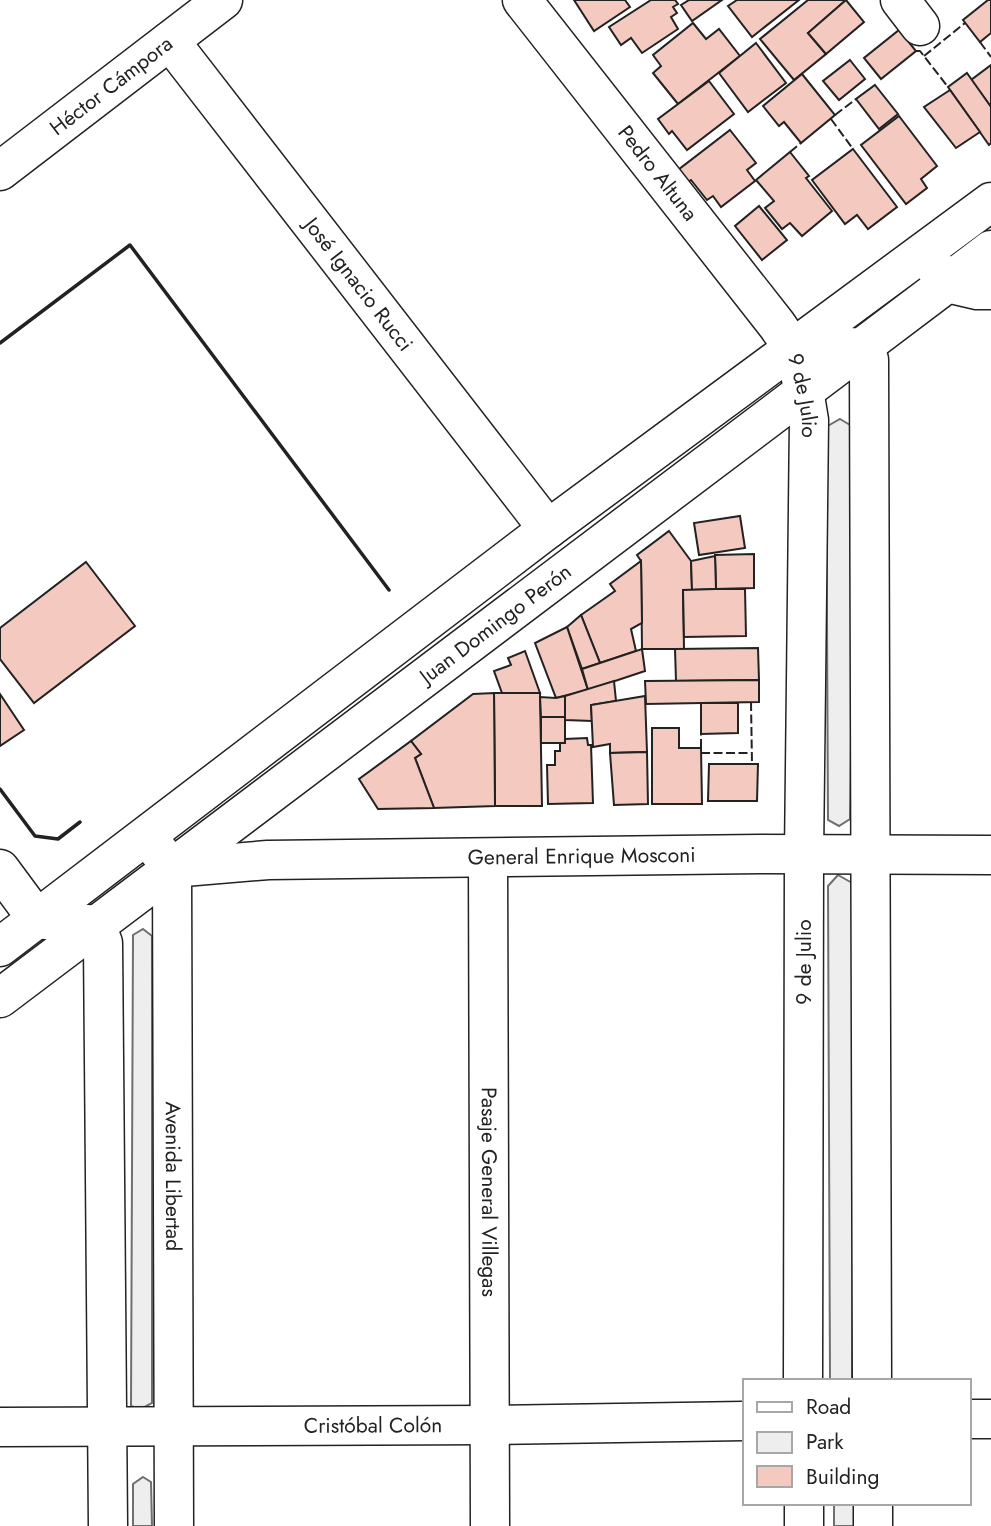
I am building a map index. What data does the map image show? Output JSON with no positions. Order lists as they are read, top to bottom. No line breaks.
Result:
{"streets":{"street":["Héctor Cámpora","Pedro Altuna","José Ignacio Rucci","9 de Julio","Juan Domingo Perón","General Enrique Mosconi","Avenida Libertad","Pasaje General Villegas","Cristóbal Colón"]},"crossings":[["Héctor Cámpora","José Ignacio Rucci"],["Pedro Altuna","9 de Julio"],["Pedro Altuna","Juan Domingo Perón"],["José Ignacio Rucci","Juan Domingo Perón"],["9 de Julio","Juan Domingo Perón"],["9 de Julio","General Enrique Mosconi"],["Juan Domingo Perón","General Enrique Mosconi"],["Juan Domingo Perón","Avenida Libertad"],["General Enrique Mosconi","Avenida Libertad"],["General Enrique Mosconi","Pasaje General Villegas"],["Avenida Libertad","Cristóbal Colón"],["Pasaje General Villegas","Cristóbal Colón"]],"legend":["Road","Park","Building"]}
